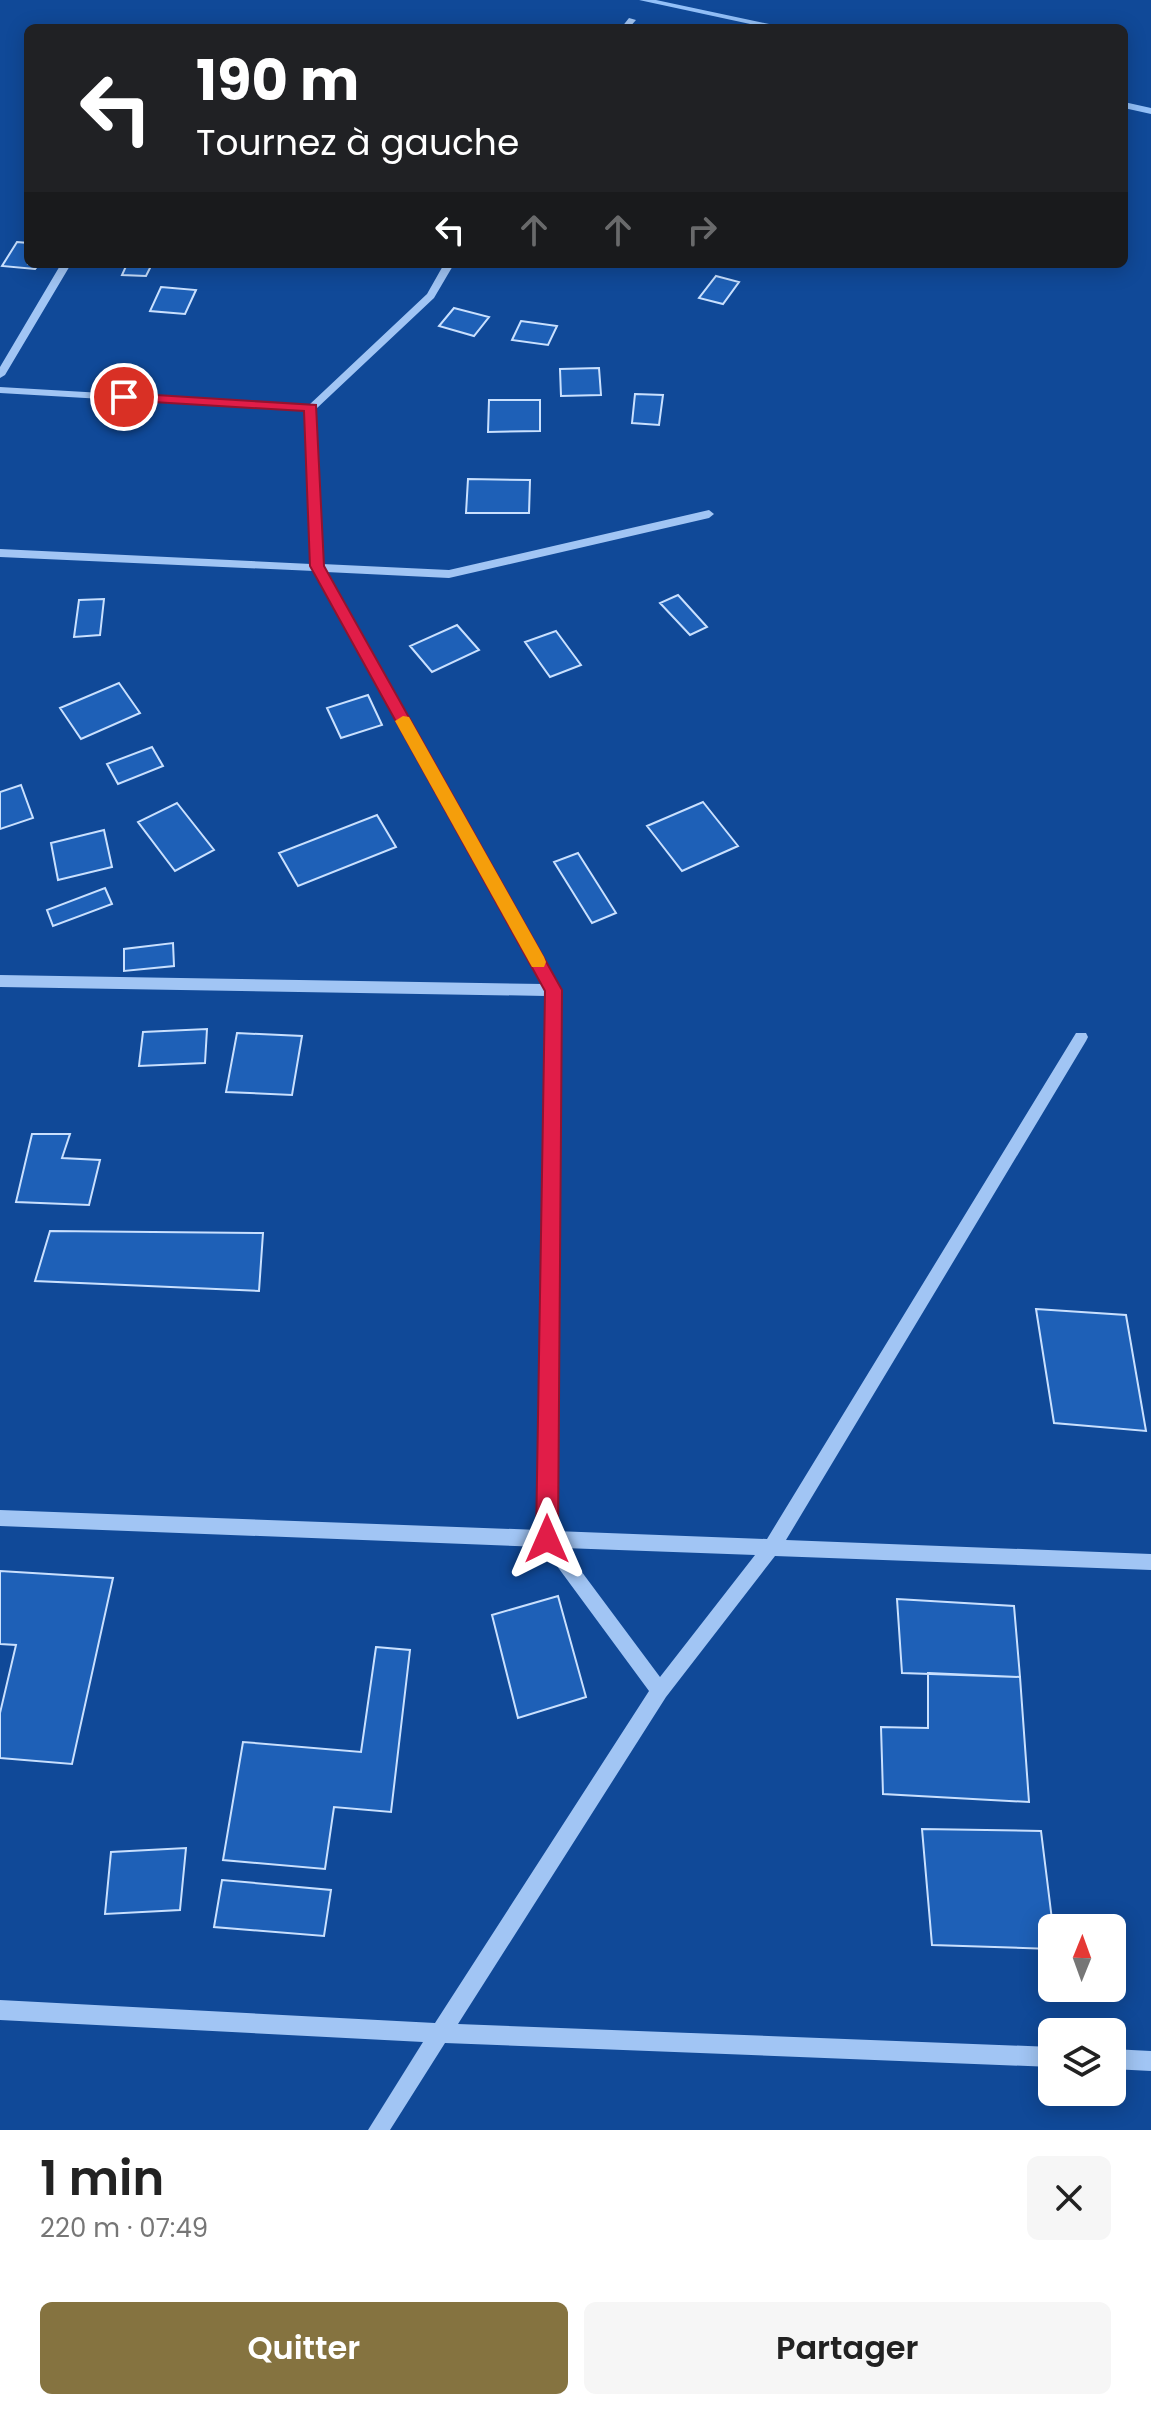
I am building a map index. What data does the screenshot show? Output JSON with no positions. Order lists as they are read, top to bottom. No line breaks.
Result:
{"north":"top","page":{"turn":["190 m","Tournez à gauche"],"heading":["1 min","220 m · 07:49"],"buttons":["Quitter","Partager"]}}
